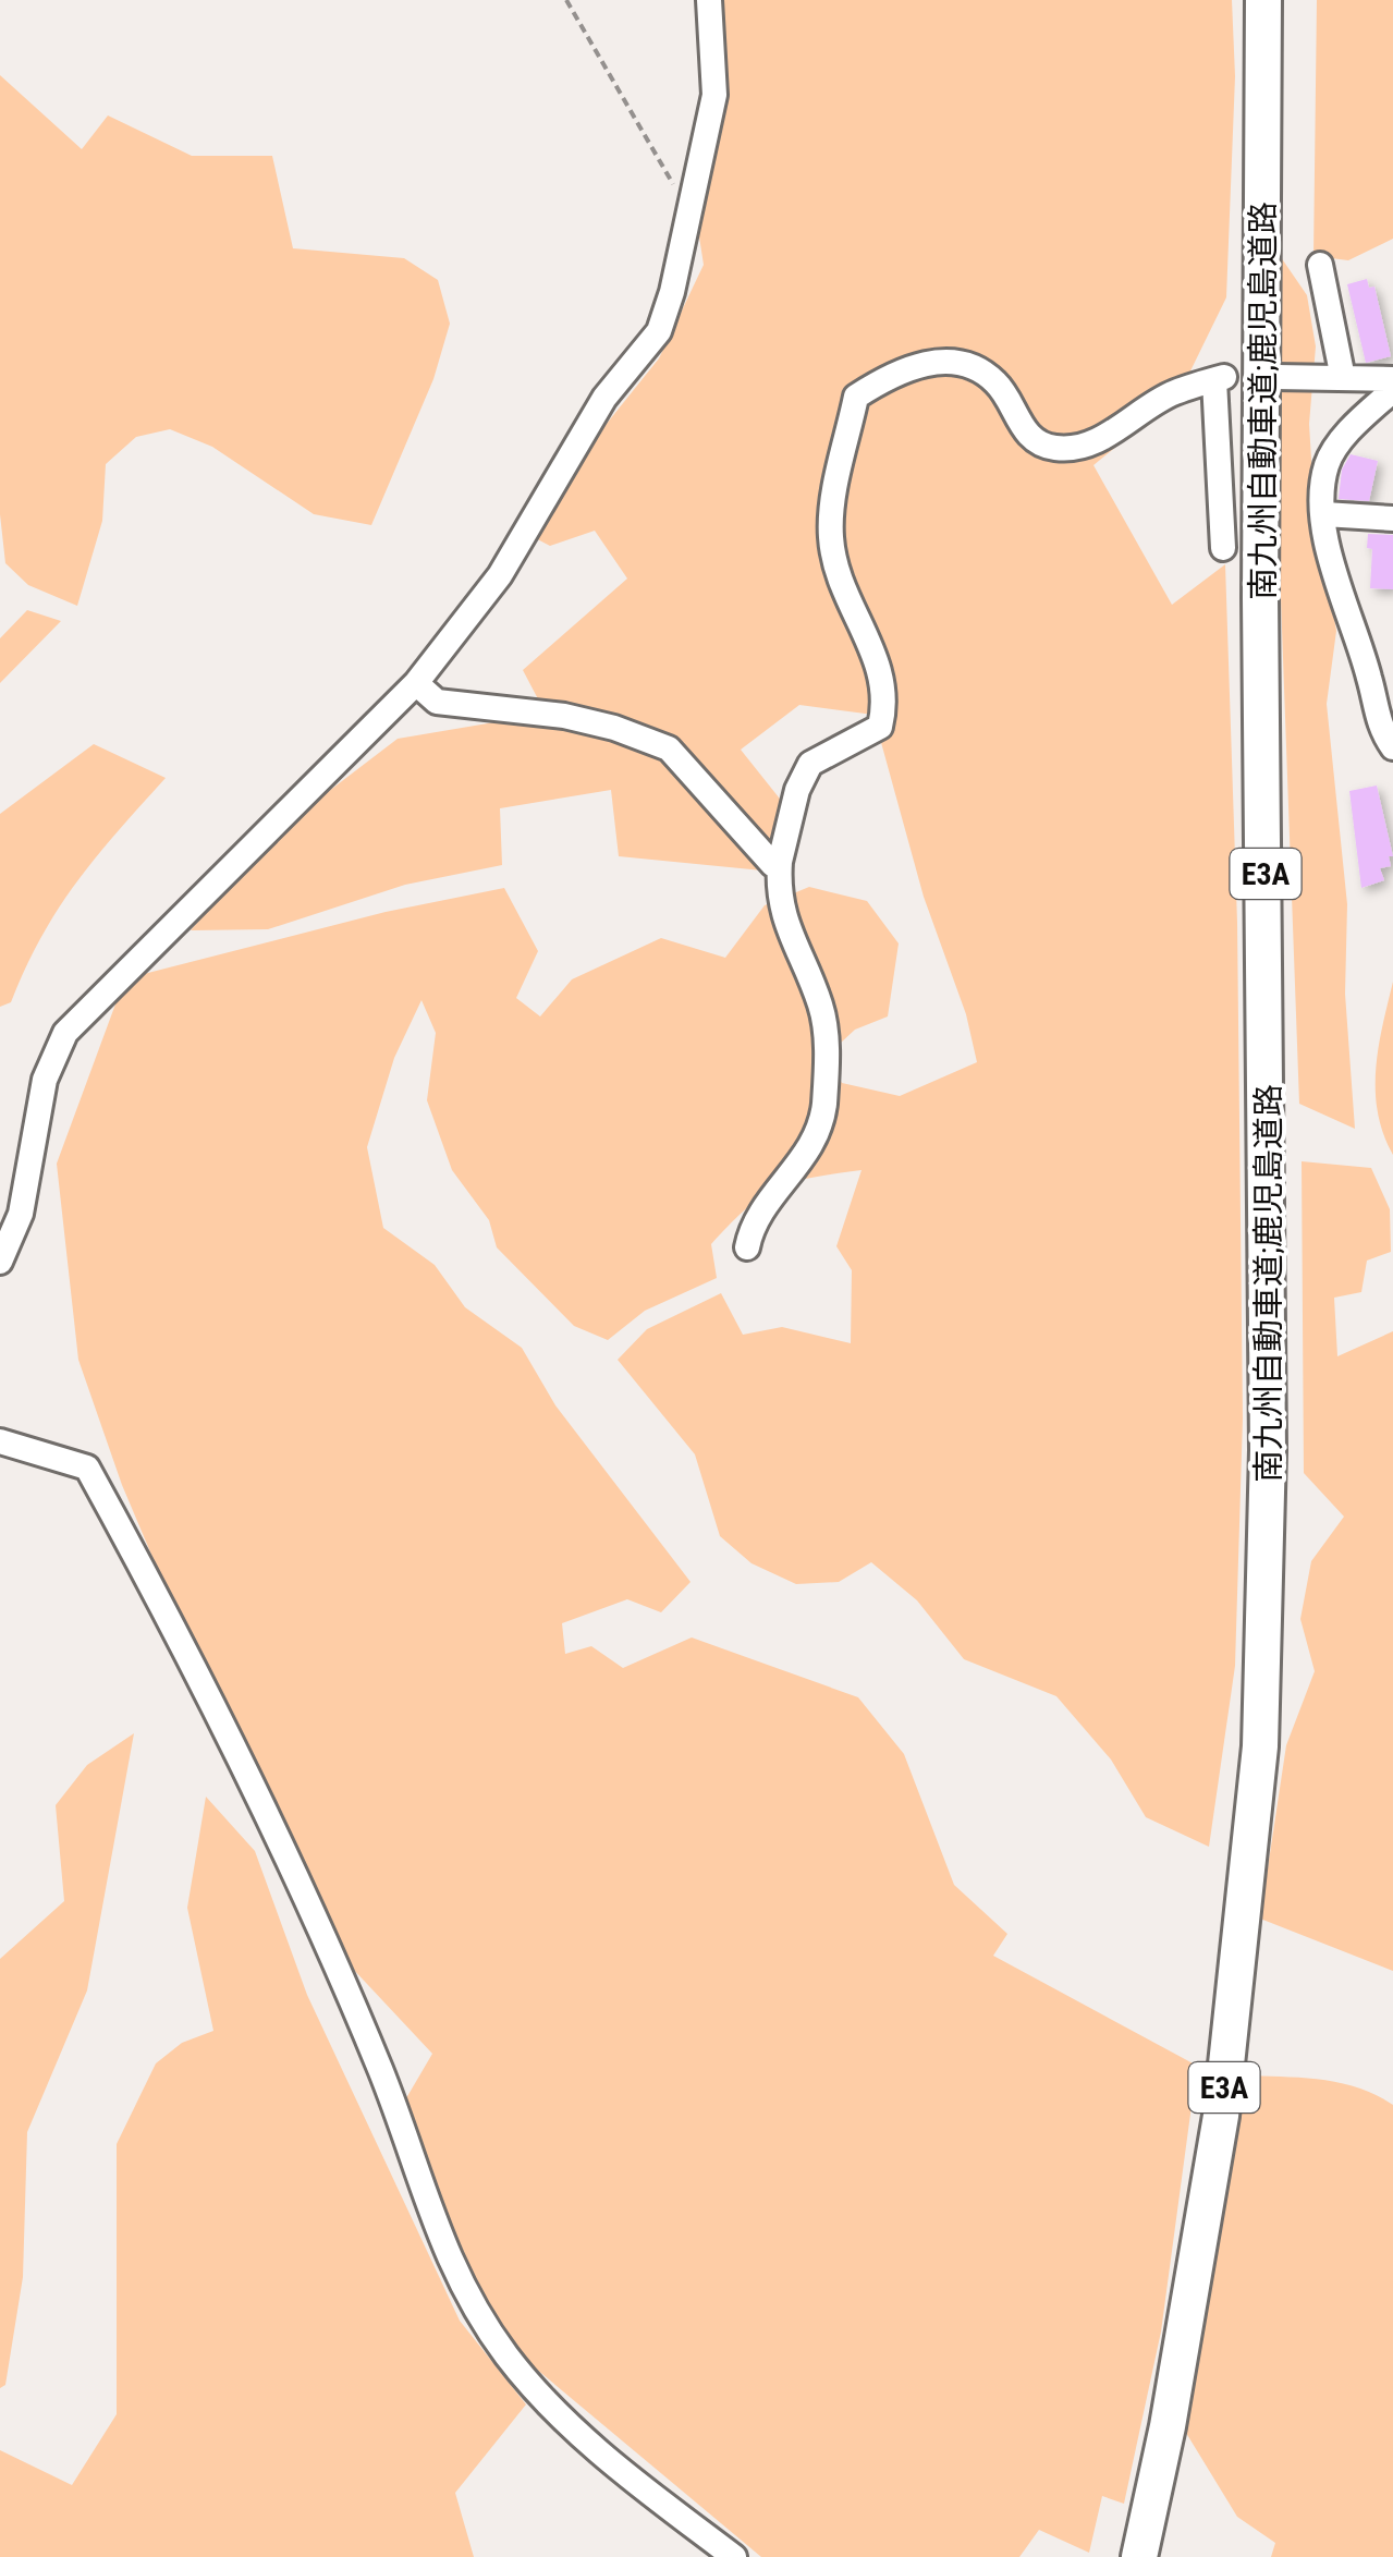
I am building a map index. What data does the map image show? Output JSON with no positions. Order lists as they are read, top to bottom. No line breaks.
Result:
{"streets":{"highway":["南九州自動車道;鹿児島道路","E3A"]}}
